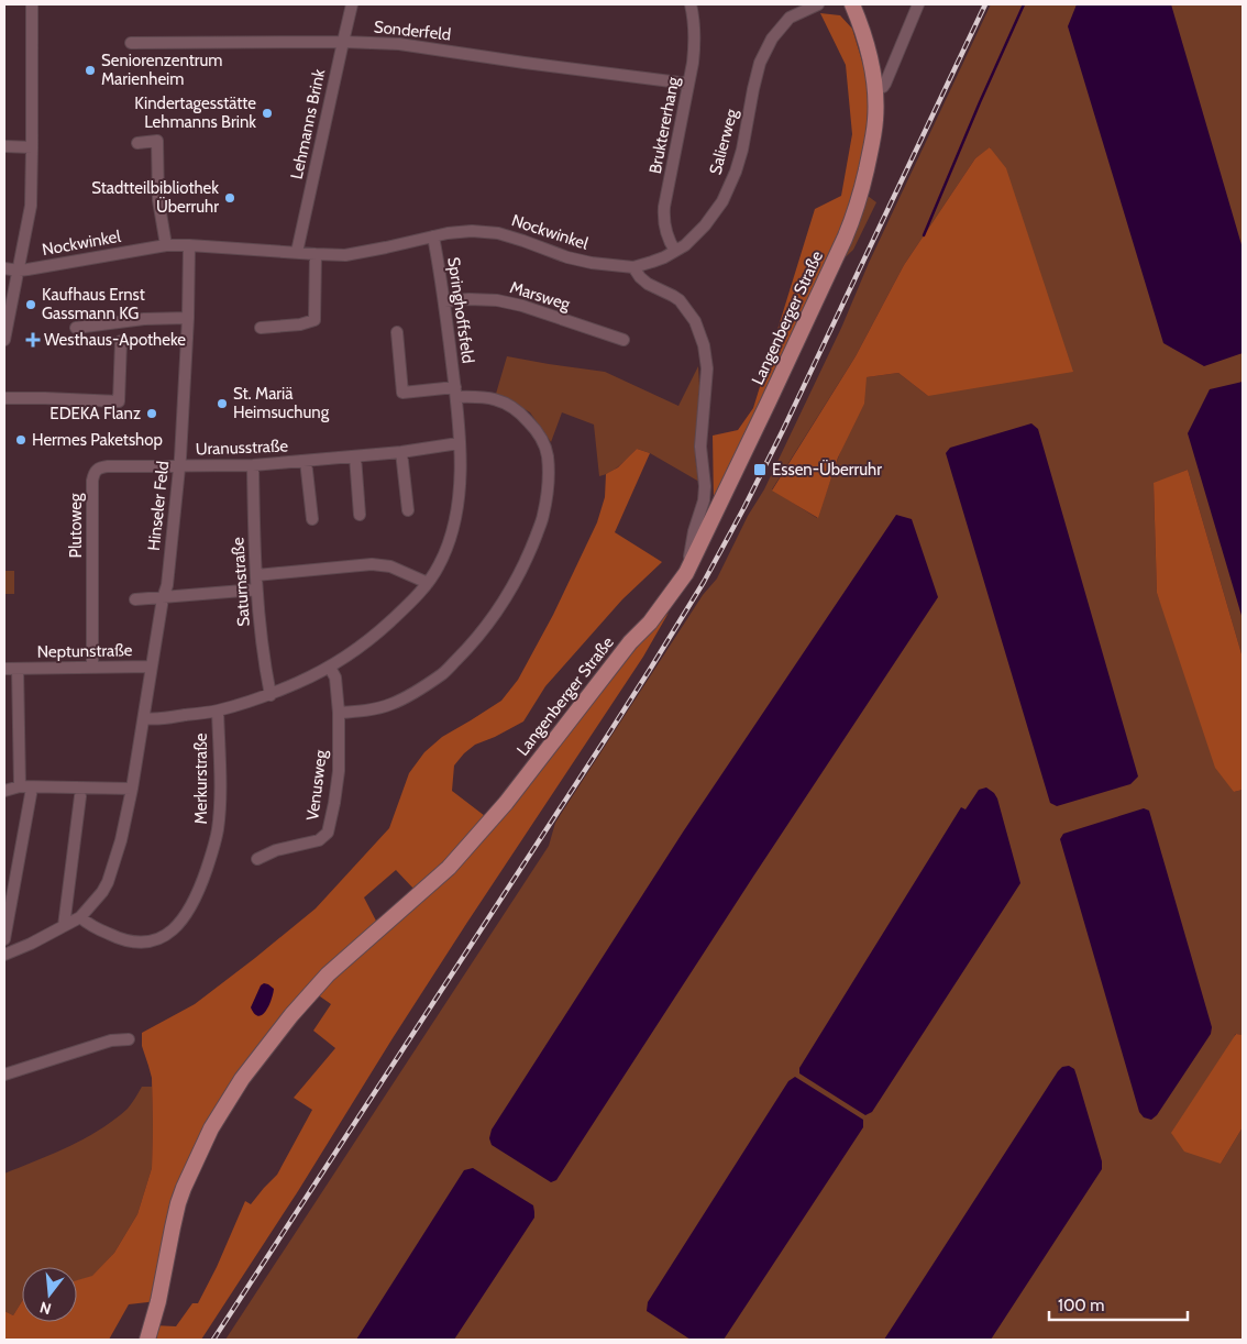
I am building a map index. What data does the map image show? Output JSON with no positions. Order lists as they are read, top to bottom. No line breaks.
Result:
{"streets":{"main road":["Langenberger Straße"],"street":["Sonderfeld","Lehmanns Brink","Bruktererhang","Salierweg","Nockwinkel","Marsweg","Springhoffsfeld","Uranusstraße","Hinseler Feld","Plutoweg","Saturnstraße","Neptunstraße","Merkurstraße","Venusweg"]},"crossings":[["Sonderfeld","Lehmanns Brink"],["Sonderfeld","Bruktererhang"],["Lehmanns Brink","Nockwinkel"],["Bruktererhang","Salierweg"],["Salierweg","Nockwinkel"],["Nockwinkel","Springhoffsfeld"],["Nockwinkel","Hinseler Feld"],["Marsweg","Springhoffsfeld"],["Springhoffsfeld","Uranusstraße"],["Springhoffsfeld","Hinseler Feld"],["Springhoffsfeld","Saturnstraße"],["Springhoffsfeld","Merkurstraße"],["Springhoffsfeld","Venusweg"],["Uranusstraße","Hinseler Feld"],["Uranusstraße","Plutoweg"],["Uranusstraße","Saturnstraße"],["Hinseler Feld","Plutoweg"],["Hinseler Feld","Neptunstraße"],["Hinseler Feld","Merkurstraße"],["Plutoweg","Neptunstraße"]],"places":{"other":["Seniorenzentrum Marienheim","Kindertagesstätte Lehmanns Brink","Stadtteilbibliothek Überruhr","Kaufhaus Ernst Gassmann KG","St. Mariä Heimsuchung","EDEKA Flanz","Hermes Paketshop"],"health":["Westhaus-Apotheke"],"transit":["Essen-Überruhr"]},"scale_bar":"100 m","north":"bottom"}
